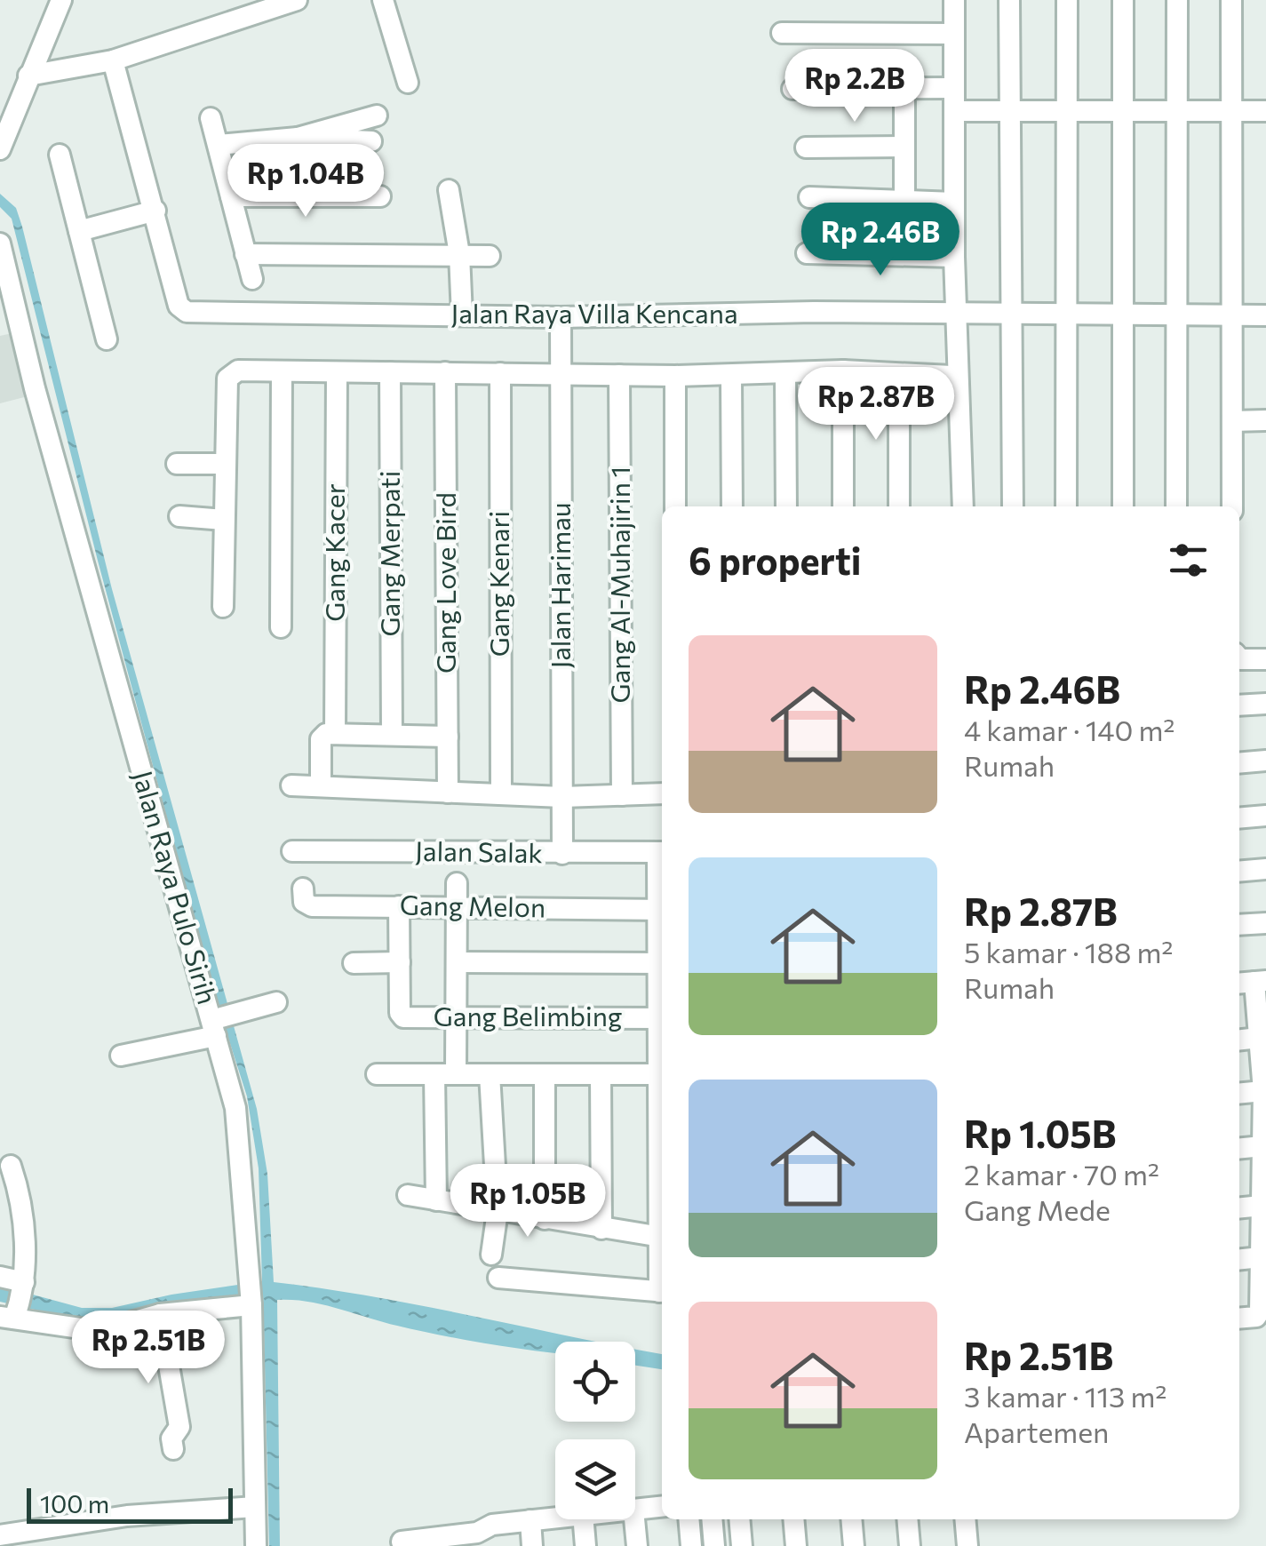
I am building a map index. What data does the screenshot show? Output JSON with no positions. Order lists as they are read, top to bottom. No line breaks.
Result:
{"streets":{"street":["Jalan Raya Villa Kencana","Gang Kacer","Gang Merpati","Gang Love Bird","Gang Kenari","Gang Al-Muhajirin 1","Jalan Harimau","Jalan Salak","Jalan Raya Pulo Sirih","Gang Melon","Gang Belimbing"]},"crossings":[["Jalan Raya Villa Kencana","Jalan Harimau"],["Jalan Harimau","Jalan Salak"],["Gang Melon","Gang Belimbing"]],"scale_bar":"100 m","page":{"price":["Rp 2.2B","Rp 1.04B","Rp 2.46B","Rp 2.87B","Rp 1.05B","Rp 2.51B"],"heading":"6 properti","list":[{"name":"Rp 2.46B","note":"4 kamar · 140 m² · Rumah"},{"name":"Rp 2.87B","note":"5 kamar · 188 m² · Rumah"},{"name":"Rp 1.05B","note":"2 kamar · 70 m² · Gang Mede"},{"name":"Rp 2.51B","note":"3 kamar · 113 m² · Apartemen"}],"scale":"100 m"}}
